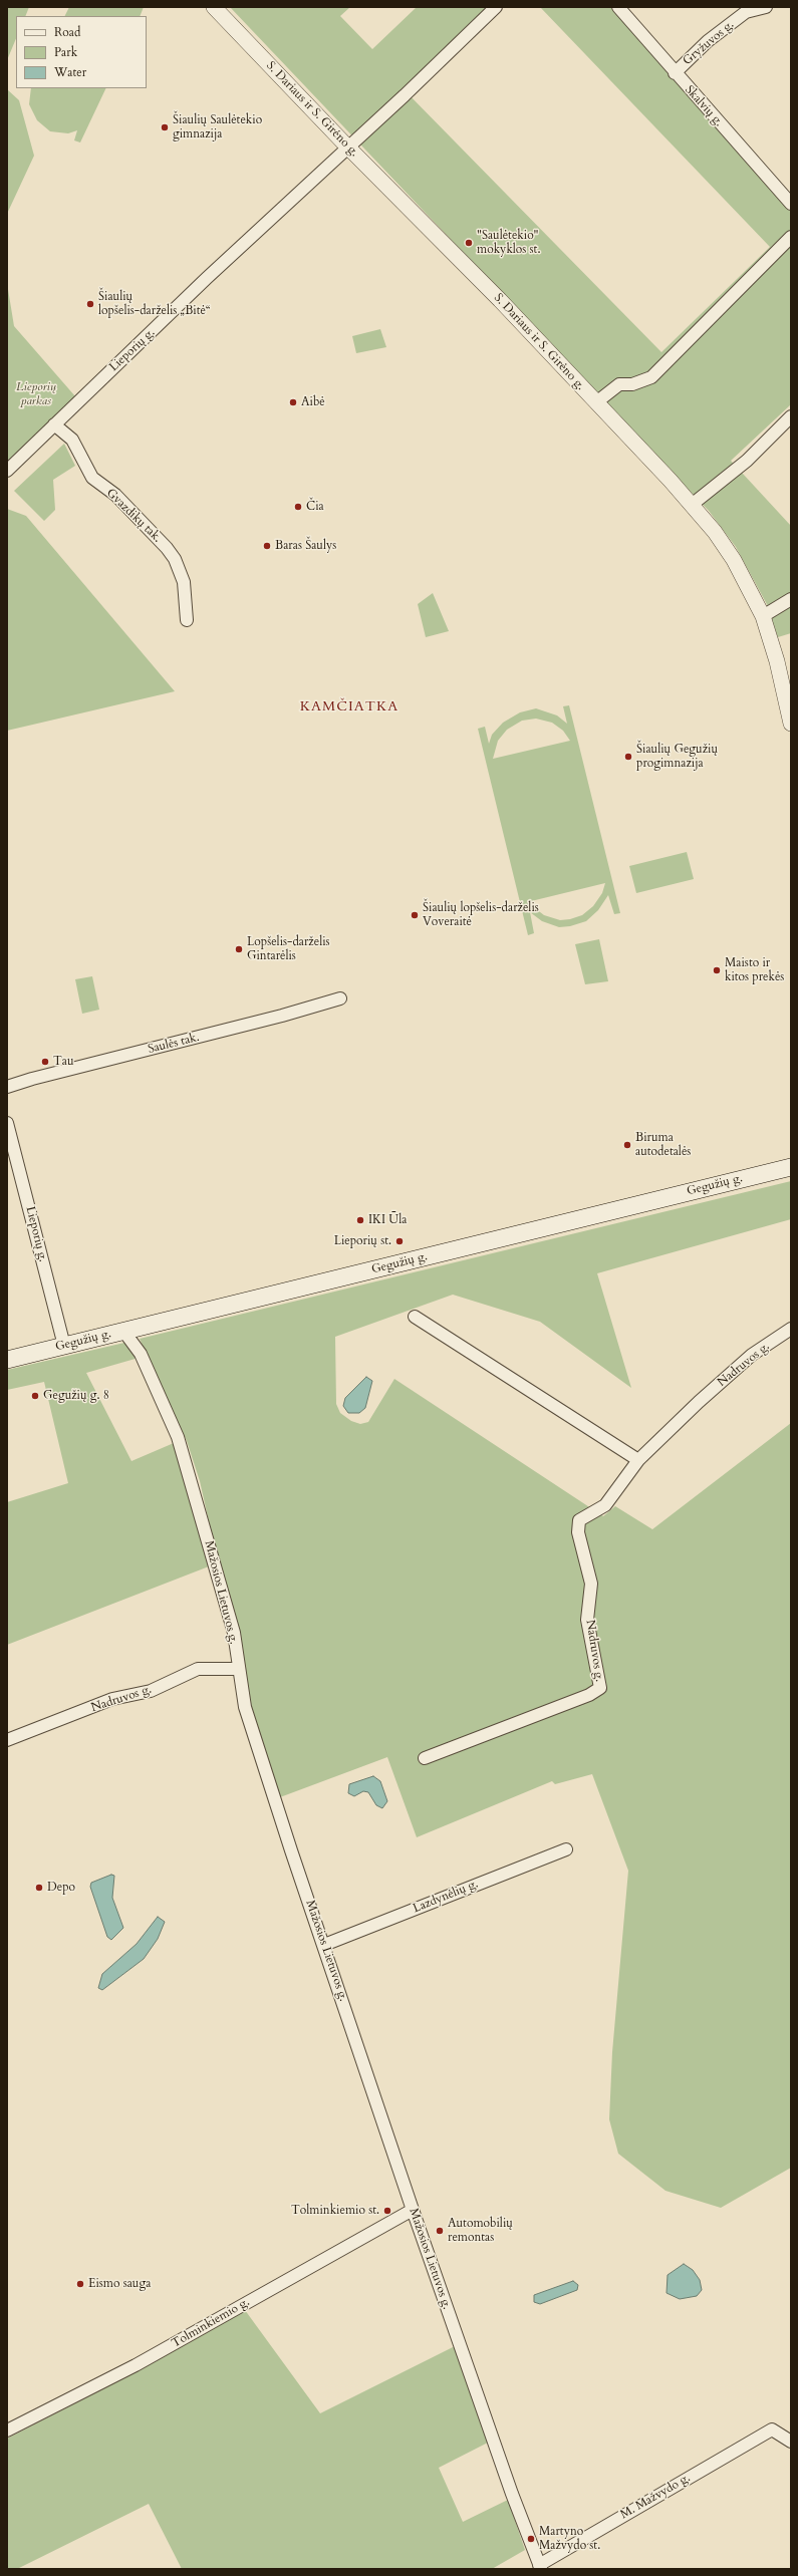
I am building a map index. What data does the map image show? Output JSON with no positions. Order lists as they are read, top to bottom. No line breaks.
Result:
{"streets":{"main road":["Gegužių g."],"street":["Gryžuvos g.","Skalvių g.","S. Dariaus ir S. Girėno g.","Lieporių g.","Gvazdikų tak.","Saulės tak.","Nadruvos g.","Mažosios Lietuvos g.","Lazdynėlių g.","Tolminkiemio g.","M. Mažvydo g."]},"crossings":[["Gryžuvos g.","Skalvių g."],["S. Dariaus ir S. Girėno g.","Lieporių g."],["Lieporių g.","Gvazdikų tak."],["Lieporių g.","Gegužių g."],["Gegužių g.","Mažosios Lietuvos g."],["Nadruvos g.","Mažosios Lietuvos g."],["Mažosios Lietuvos g.","Lazdynėlių g."],["Mažosios Lietuvos g.","Tolminkiemio g."],["Mažosios Lietuvos g.","M. Mažvydo g."]],"districts":["KAMČIATKA"],"parks":["Lieporių parkas"],"places":["Šiaulių Saulėtekio gimnazija","\"Saulėtekio\" mokyklos st.","Šiaulių lopšelis-darželis „Bitė“","Aibė","Čia","Baras Šaulys","Šiaulių Gegužių progimnazija","Šiaulių lopšelis-darželis Voveraitė","Lopšelis-darželis Gintarėlis","Maisto ir kitos prekės","Tau","Biruma autodetalės","IKI Ūla","Lieporių st.","Gegužių g. 8","Depo","Tolminkiemio st.","Automobilių remontas","Eismo sauga","Martyno Mažvydo st."],"legend":["Road","Park","Water"]}
